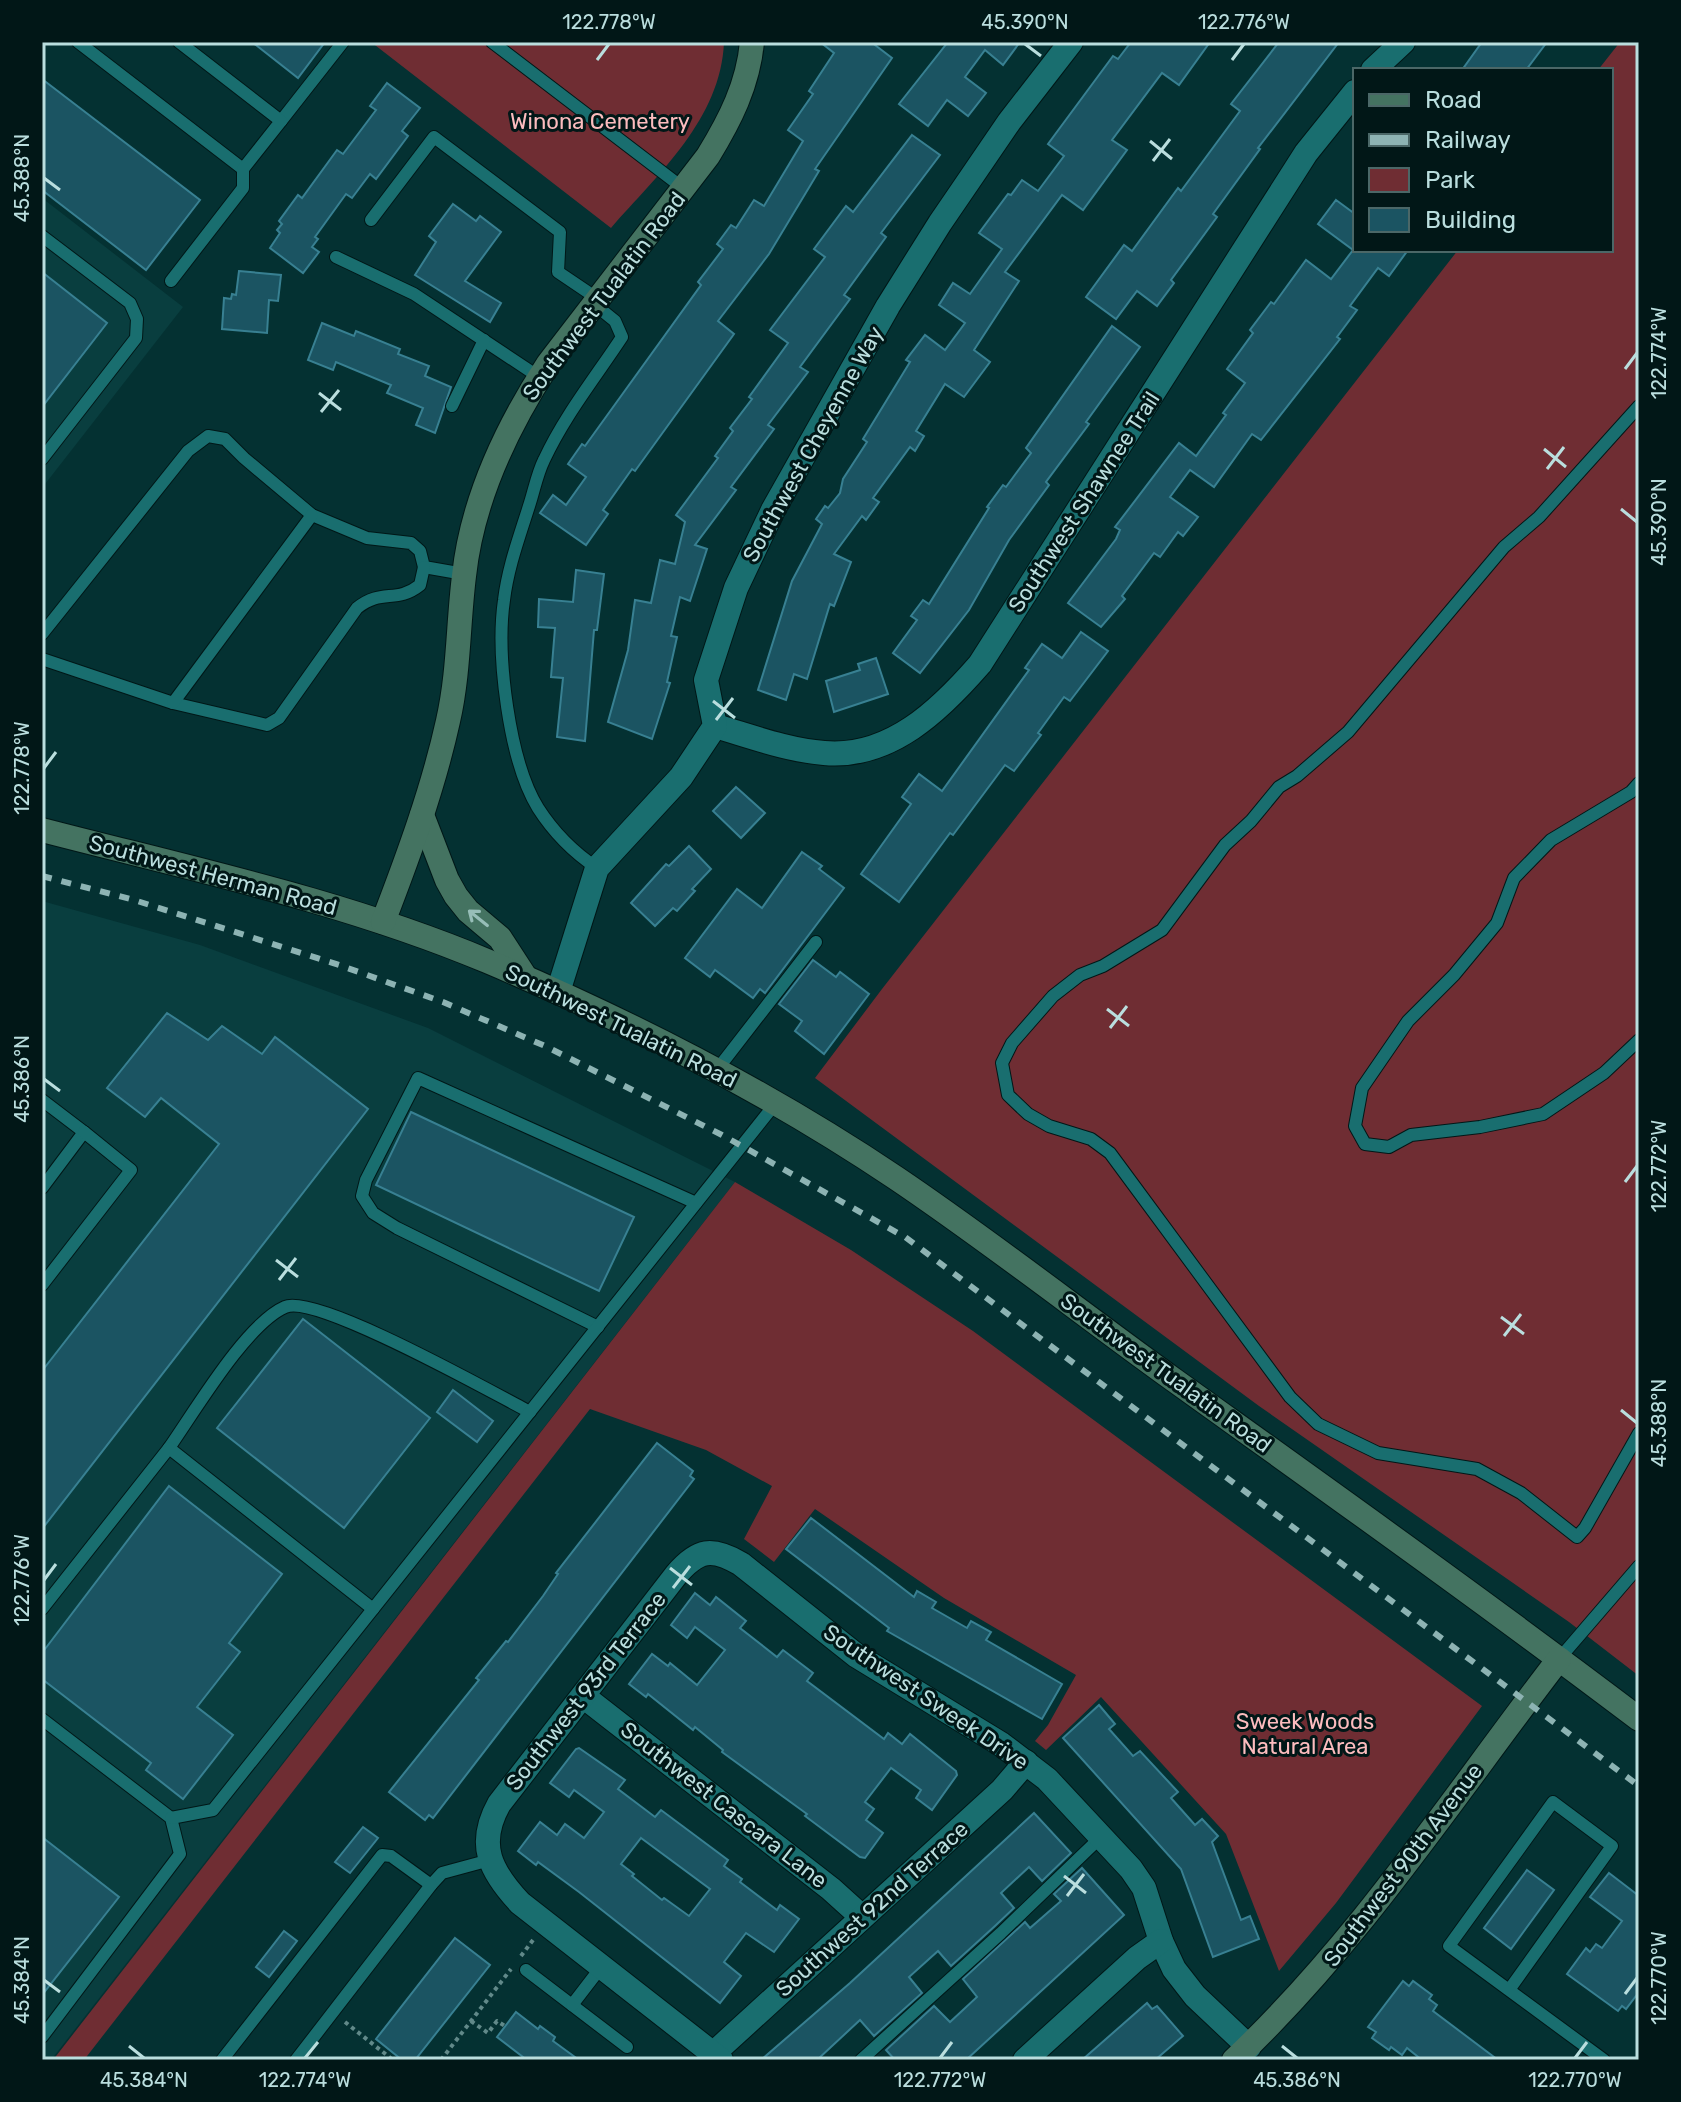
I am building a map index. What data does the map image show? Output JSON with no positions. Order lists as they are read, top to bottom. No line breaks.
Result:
{"streets":{"main road":["Southwest Tualatin Road","Southwest Herman Road","Southwest 90th Avenue"],"street":["Southwest Cheyenne Way","Southwest Shawnee Trail","Southwest 93rd Terrace","Southwest Sweek Drive","Southwest Cascara Lane","Southwest 92nd Terrace"]},"crossings":[["Southwest Tualatin Road","Southwest Herman Road"],["Southwest Tualatin Road","Southwest 90th Avenue"],["Southwest Cheyenne Way","Southwest Shawnee Trail"],["Southwest 93rd Terrace","Southwest Sweek Drive"],["Southwest 93rd Terrace","Southwest Cascara Lane"],["Southwest Sweek Drive","Southwest 90th Avenue"],["Southwest Sweek Drive","Southwest 92nd Terrace"],["Southwest Cascara Lane","Southwest 92nd Terrace"]],"parks":["Winona Cemetery","Sweek Woods Natural Area"],"legend":["Road","Railway","Park","Building"],"coordinates":["122.778°W","45.390°N","122.776°W","45.388°N","122.774°W","45.386°N","122.772°W","122.770°W","45.384°N"]}
